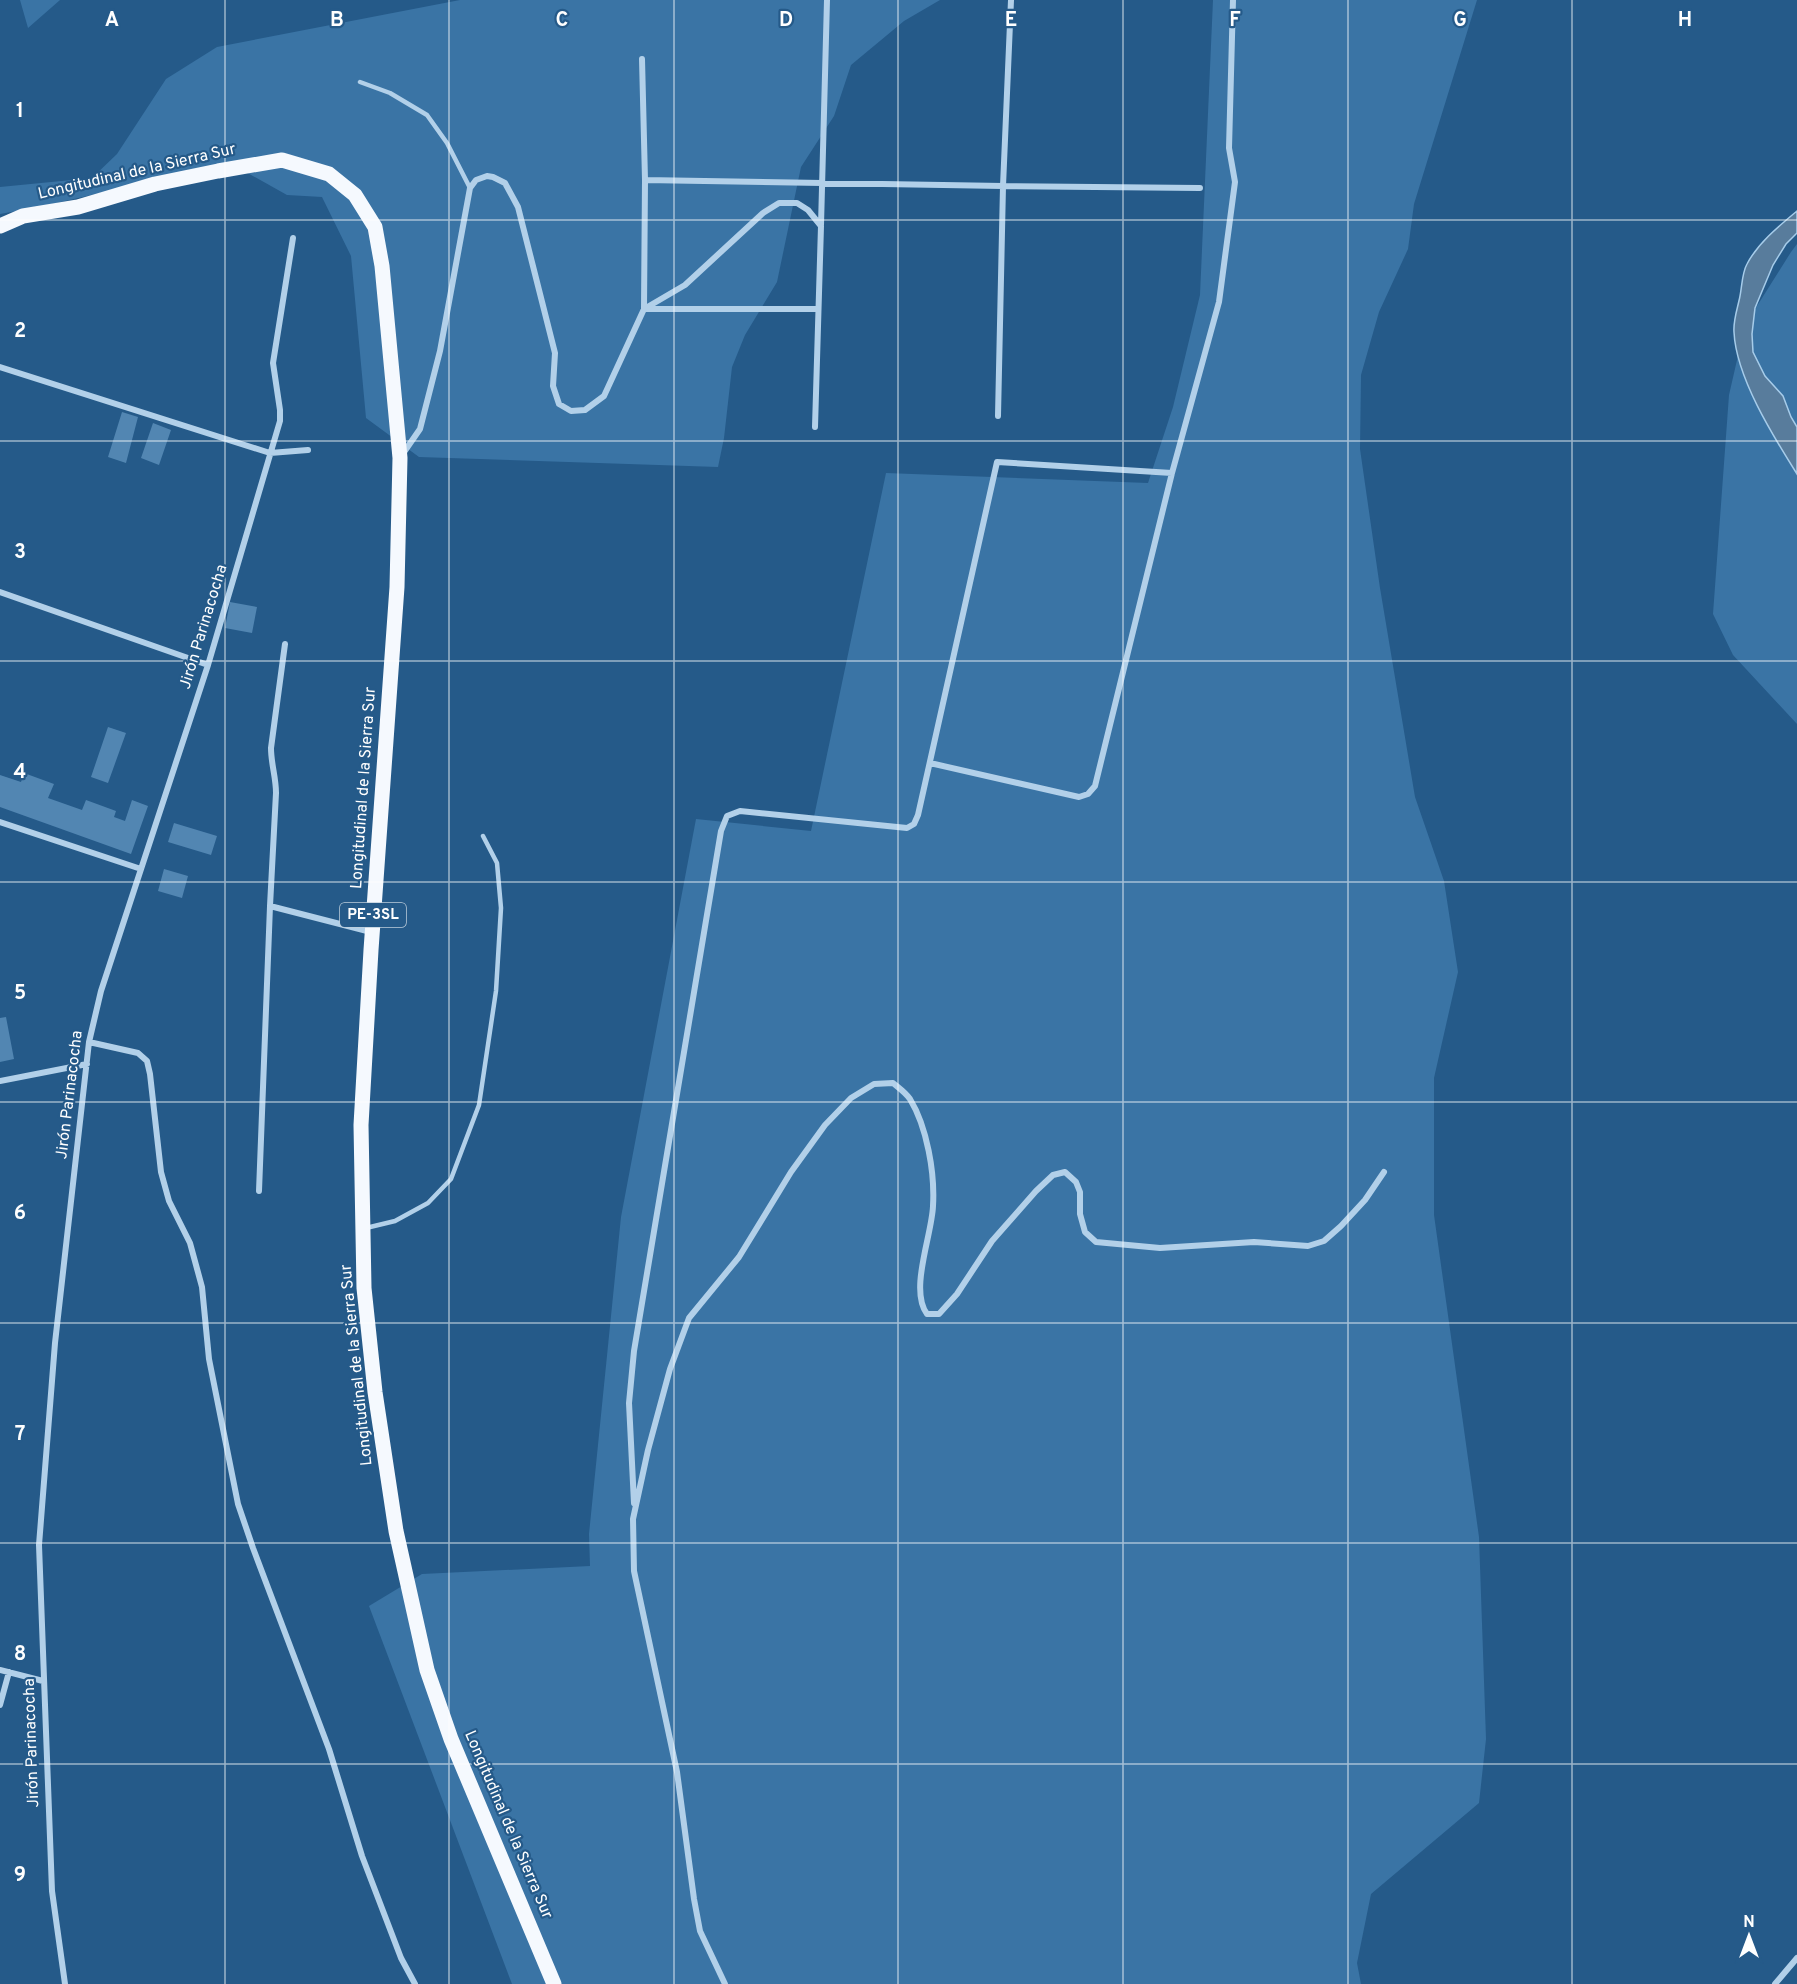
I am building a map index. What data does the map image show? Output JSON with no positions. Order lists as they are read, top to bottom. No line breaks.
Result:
{"streets":{"main road":["Longitudinal de la Sierra Sur","PE-3SL"],"street":["Jirón Parinacocha"]},"north":"top","grid":{"columns":["A","B","C","D","E","F","G","H"],"rows":["1","2","3","4","5","6","7","8","9"]}}
